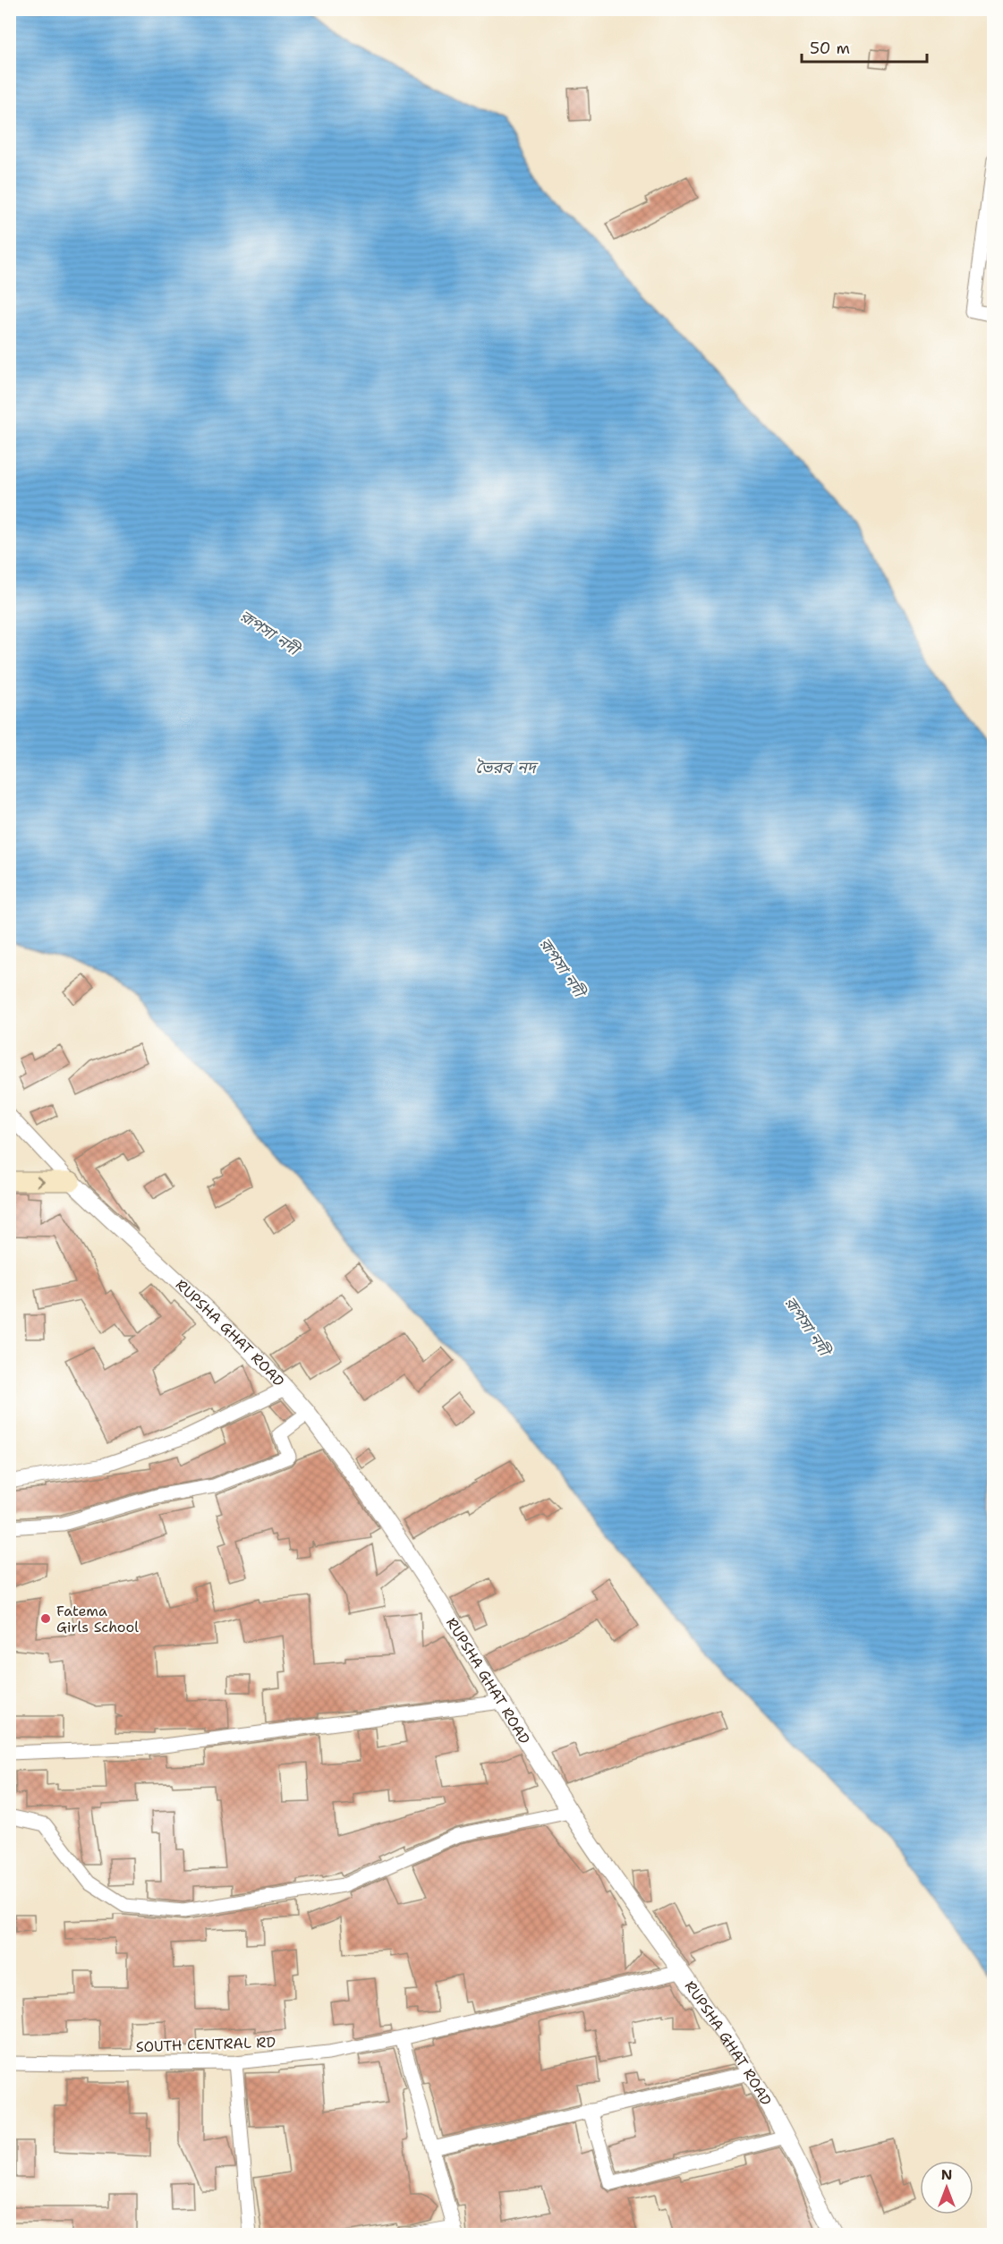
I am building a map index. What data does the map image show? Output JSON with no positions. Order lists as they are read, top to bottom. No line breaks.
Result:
{"streets":{"street":["RUPSHA GHAT ROAD","SOUTH CENTRAL RD"]},"crossings":[["RUPSHA GHAT ROAD","SOUTH CENTRAL RD"]],"water":["রূপসা নদী","ভৈরব নদ"],"places":["Fatema Girls School"],"scale_bar":"50 m","north":"top"}
